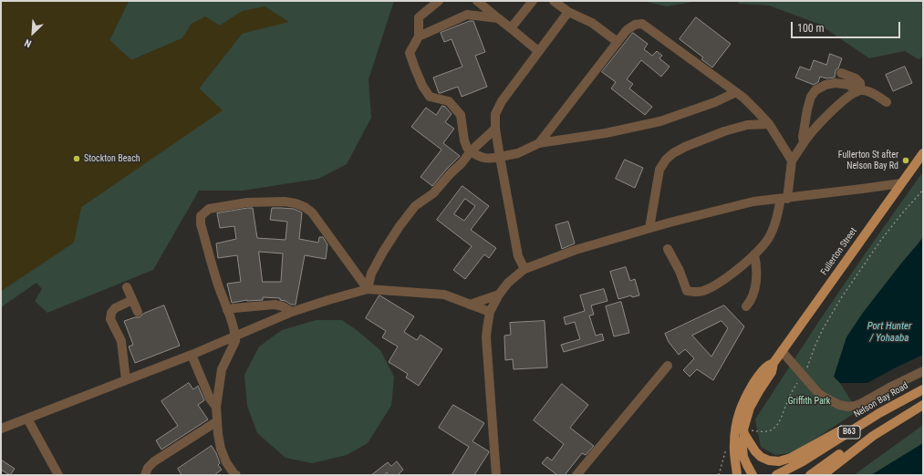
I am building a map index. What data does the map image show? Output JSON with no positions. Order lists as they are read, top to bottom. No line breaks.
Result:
{"streets":{"main road":["Fullerton Street","Nelson Bay Road","B63"]},"water":["Port Hunter / Yohaaba"],"parks":["Griffith Park"],"places":["Stockton Beach","Fullerton St after Nelson Bay Rd"],"scale_bar":"100 m","north":"bottom left"}
